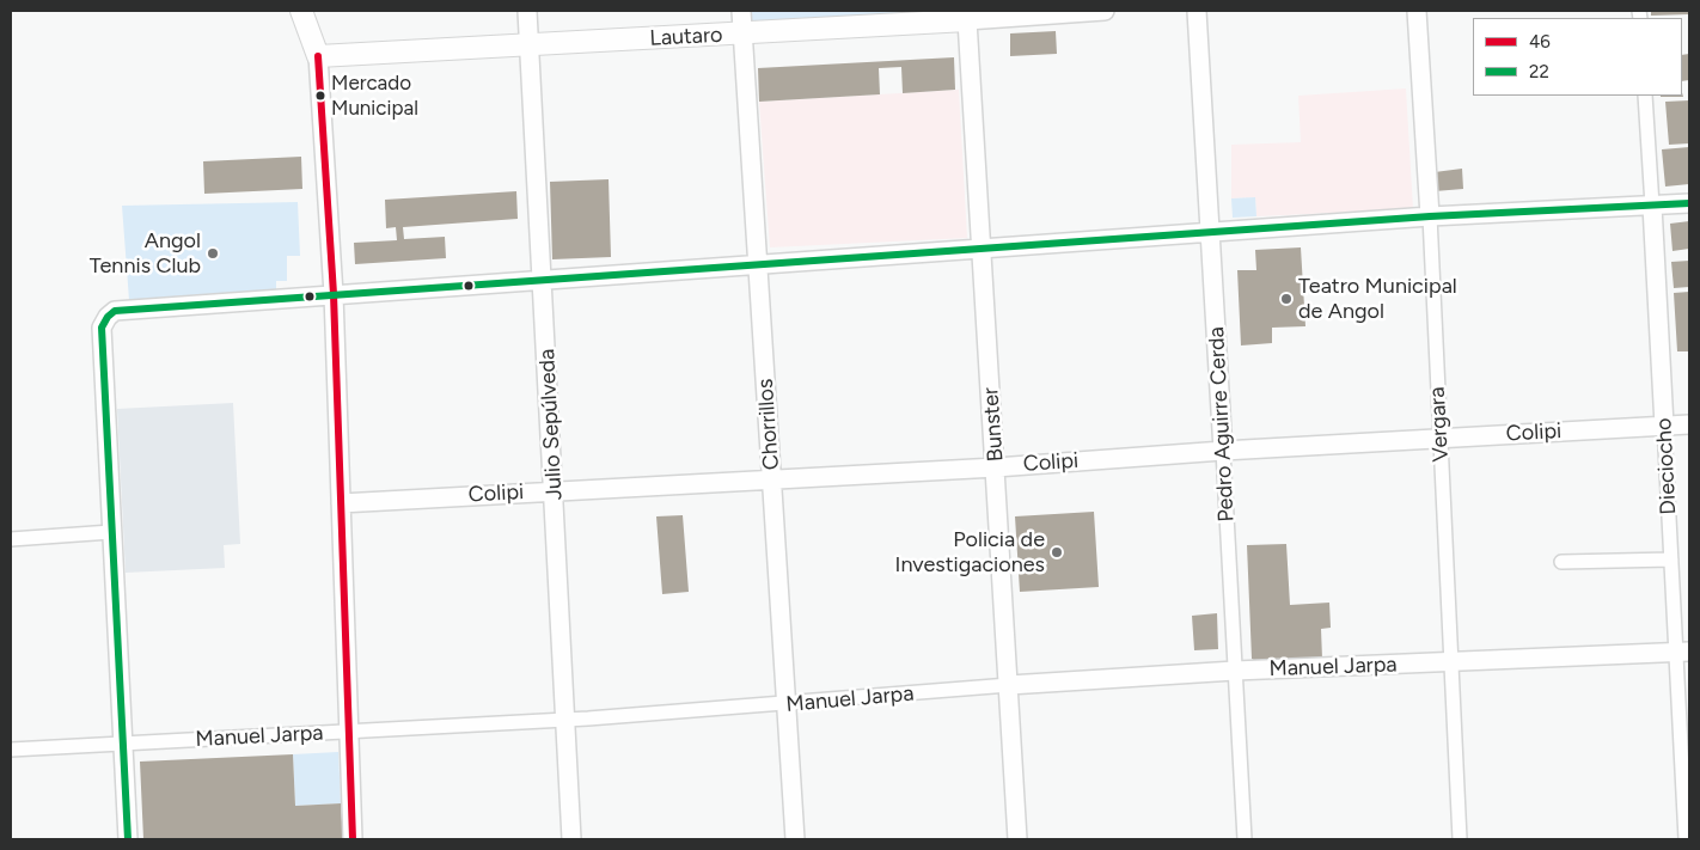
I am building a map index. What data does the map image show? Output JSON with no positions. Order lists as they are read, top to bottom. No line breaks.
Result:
{"streets":{"main road":["Lautaro"],"street":["Julio Sepúlveda","Chorrillos","Bunster","Pedro Aguirre Cerda","Vergara","Colipi","Dieciocho","Manuel Jarpa"]},"crossings":[["Lautaro","Julio Sepúlveda"],["Lautaro","Chorrillos"],["Lautaro","Bunster"],["Julio Sepúlveda","Colipi"],["Julio Sepúlveda","Manuel Jarpa"],["Chorrillos","Colipi"],["Chorrillos","Manuel Jarpa"],["Bunster","Colipi"],["Bunster","Manuel Jarpa"],["Pedro Aguirre Cerda","Colipi"],["Pedro Aguirre Cerda","Manuel Jarpa"],["Vergara","Colipi"],["Vergara","Manuel Jarpa"],["Colipi","Dieciocho"],["Dieciocho","Manuel Jarpa"]],"places":["Mercado Municipal","Angol Tennis Club","Teatro Municipal de Angol","Policia de Investigaciones"],"lines":["transit line 46","transit line 22"],"legend":["46","22"]}
